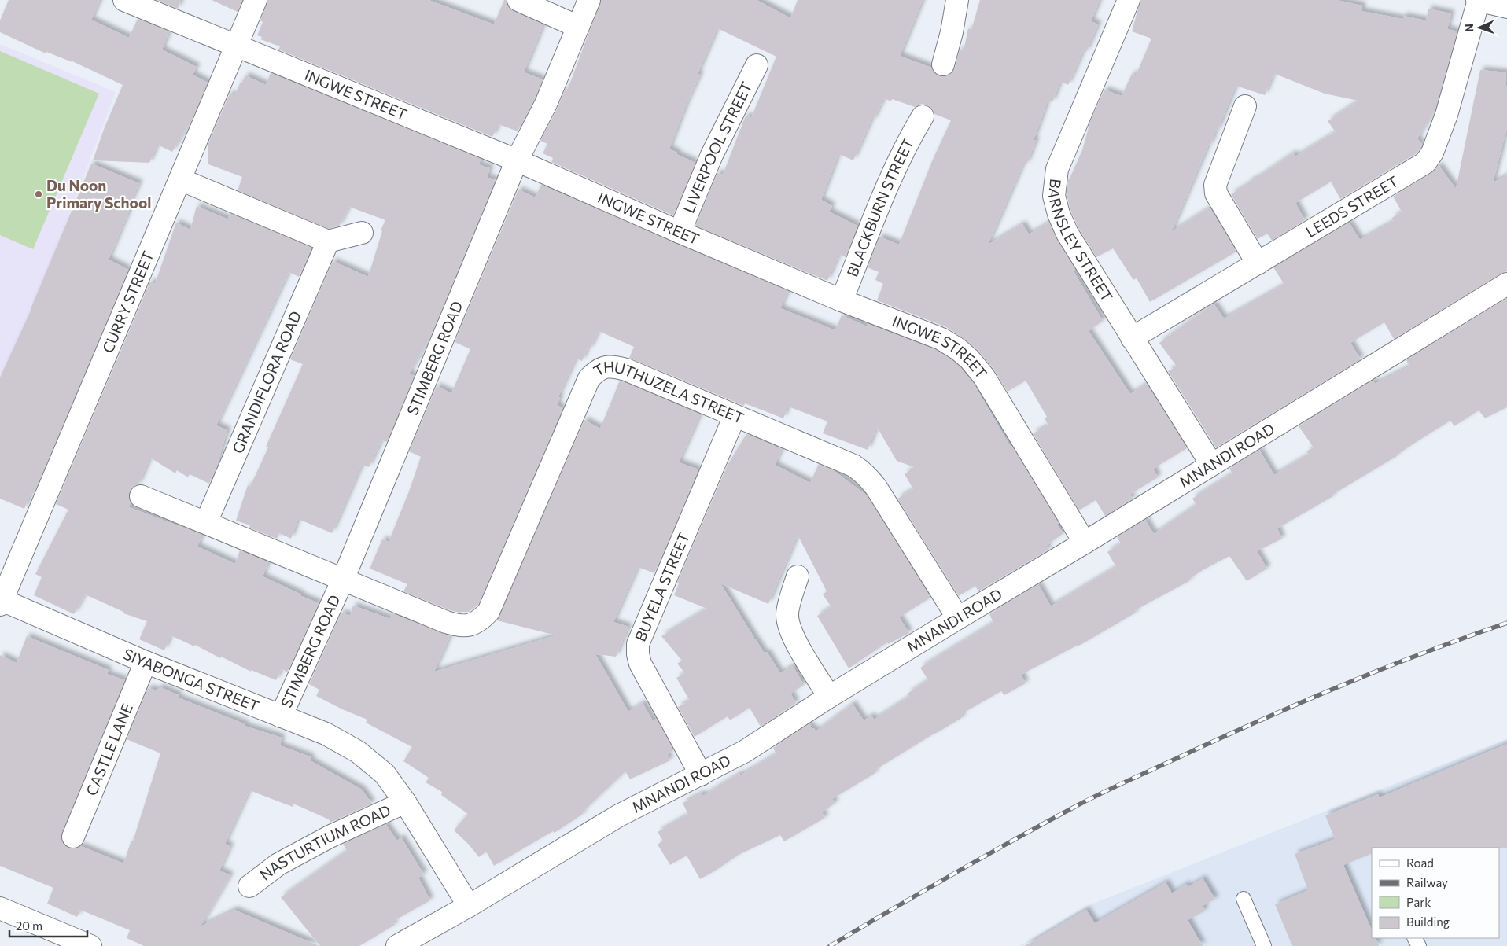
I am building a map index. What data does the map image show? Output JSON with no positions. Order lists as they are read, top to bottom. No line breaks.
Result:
{"streets":{"street":["INGWE STREET","LIVERPOOL STREET","LEEDS STREET","BLACKBURN STREET","BARNSLEY STREET","CURRY STREET","STIMBERG ROAD","GRANDIFLORA ROAD","THUTHUZELA STREET","MNANDI ROAD","BUYELA STREET","SIYABONGA STREET","CASTLE LANE","NASTURTIUM ROAD"]},"crossings":[["INGWE STREET","LIVERPOOL STREET"],["INGWE STREET","BLACKBURN STREET"],["INGWE STREET","CURRY STREET"],["INGWE STREET","STIMBERG ROAD"],["INGWE STREET","MNANDI ROAD"],["LEEDS STREET","BARNSLEY STREET"],["BARNSLEY STREET","MNANDI ROAD"],["CURRY STREET","SIYABONGA STREET"],["STIMBERG ROAD","THUTHUZELA STREET"],["STIMBERG ROAD","SIYABONGA STREET"],["THUTHUZELA STREET","MNANDI ROAD"],["THUTHUZELA STREET","BUYELA STREET"],["MNANDI ROAD","BUYELA STREET"],["MNANDI ROAD","SIYABONGA STREET"],["SIYABONGA STREET","CASTLE LANE"],["SIYABONGA STREET","NASTURTIUM ROAD"]],"places":["Du Noon Primary School"],"legend":["Road","Railway","Park","Building"],"scale_bar":"20 m","north":"left"}
